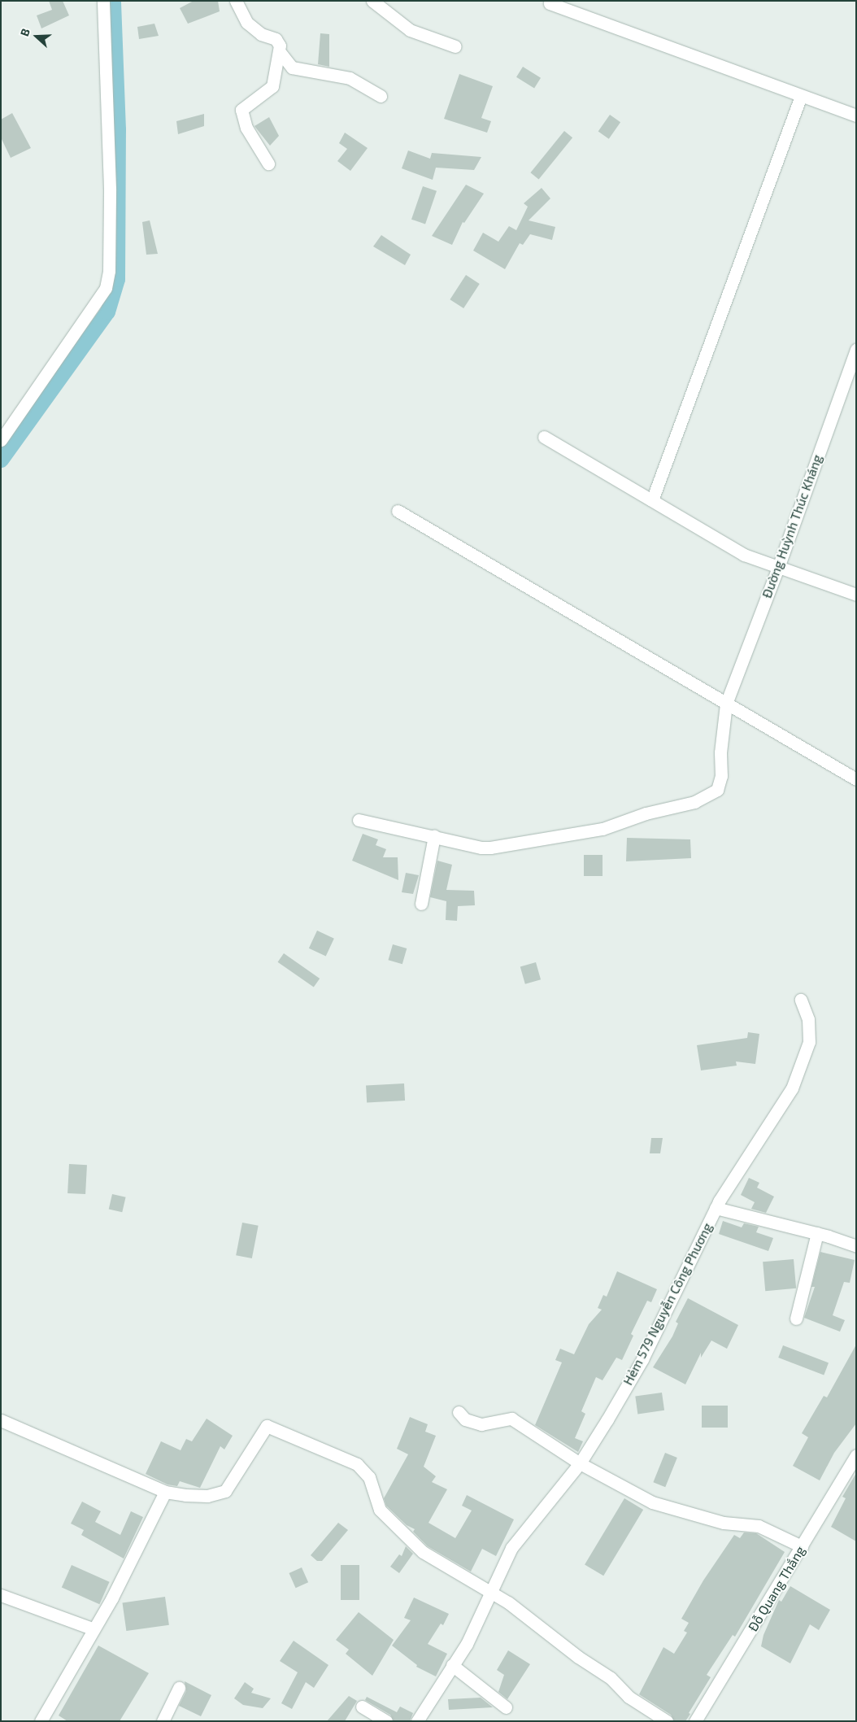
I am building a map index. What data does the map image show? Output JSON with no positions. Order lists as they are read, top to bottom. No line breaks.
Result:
{"streets":{"street":["Đường Huỳnh Thúc Kháng","Hẻm 579 Nguyễn Công Phương","Đỗ Quang Thắng"]},"north":"left"}
